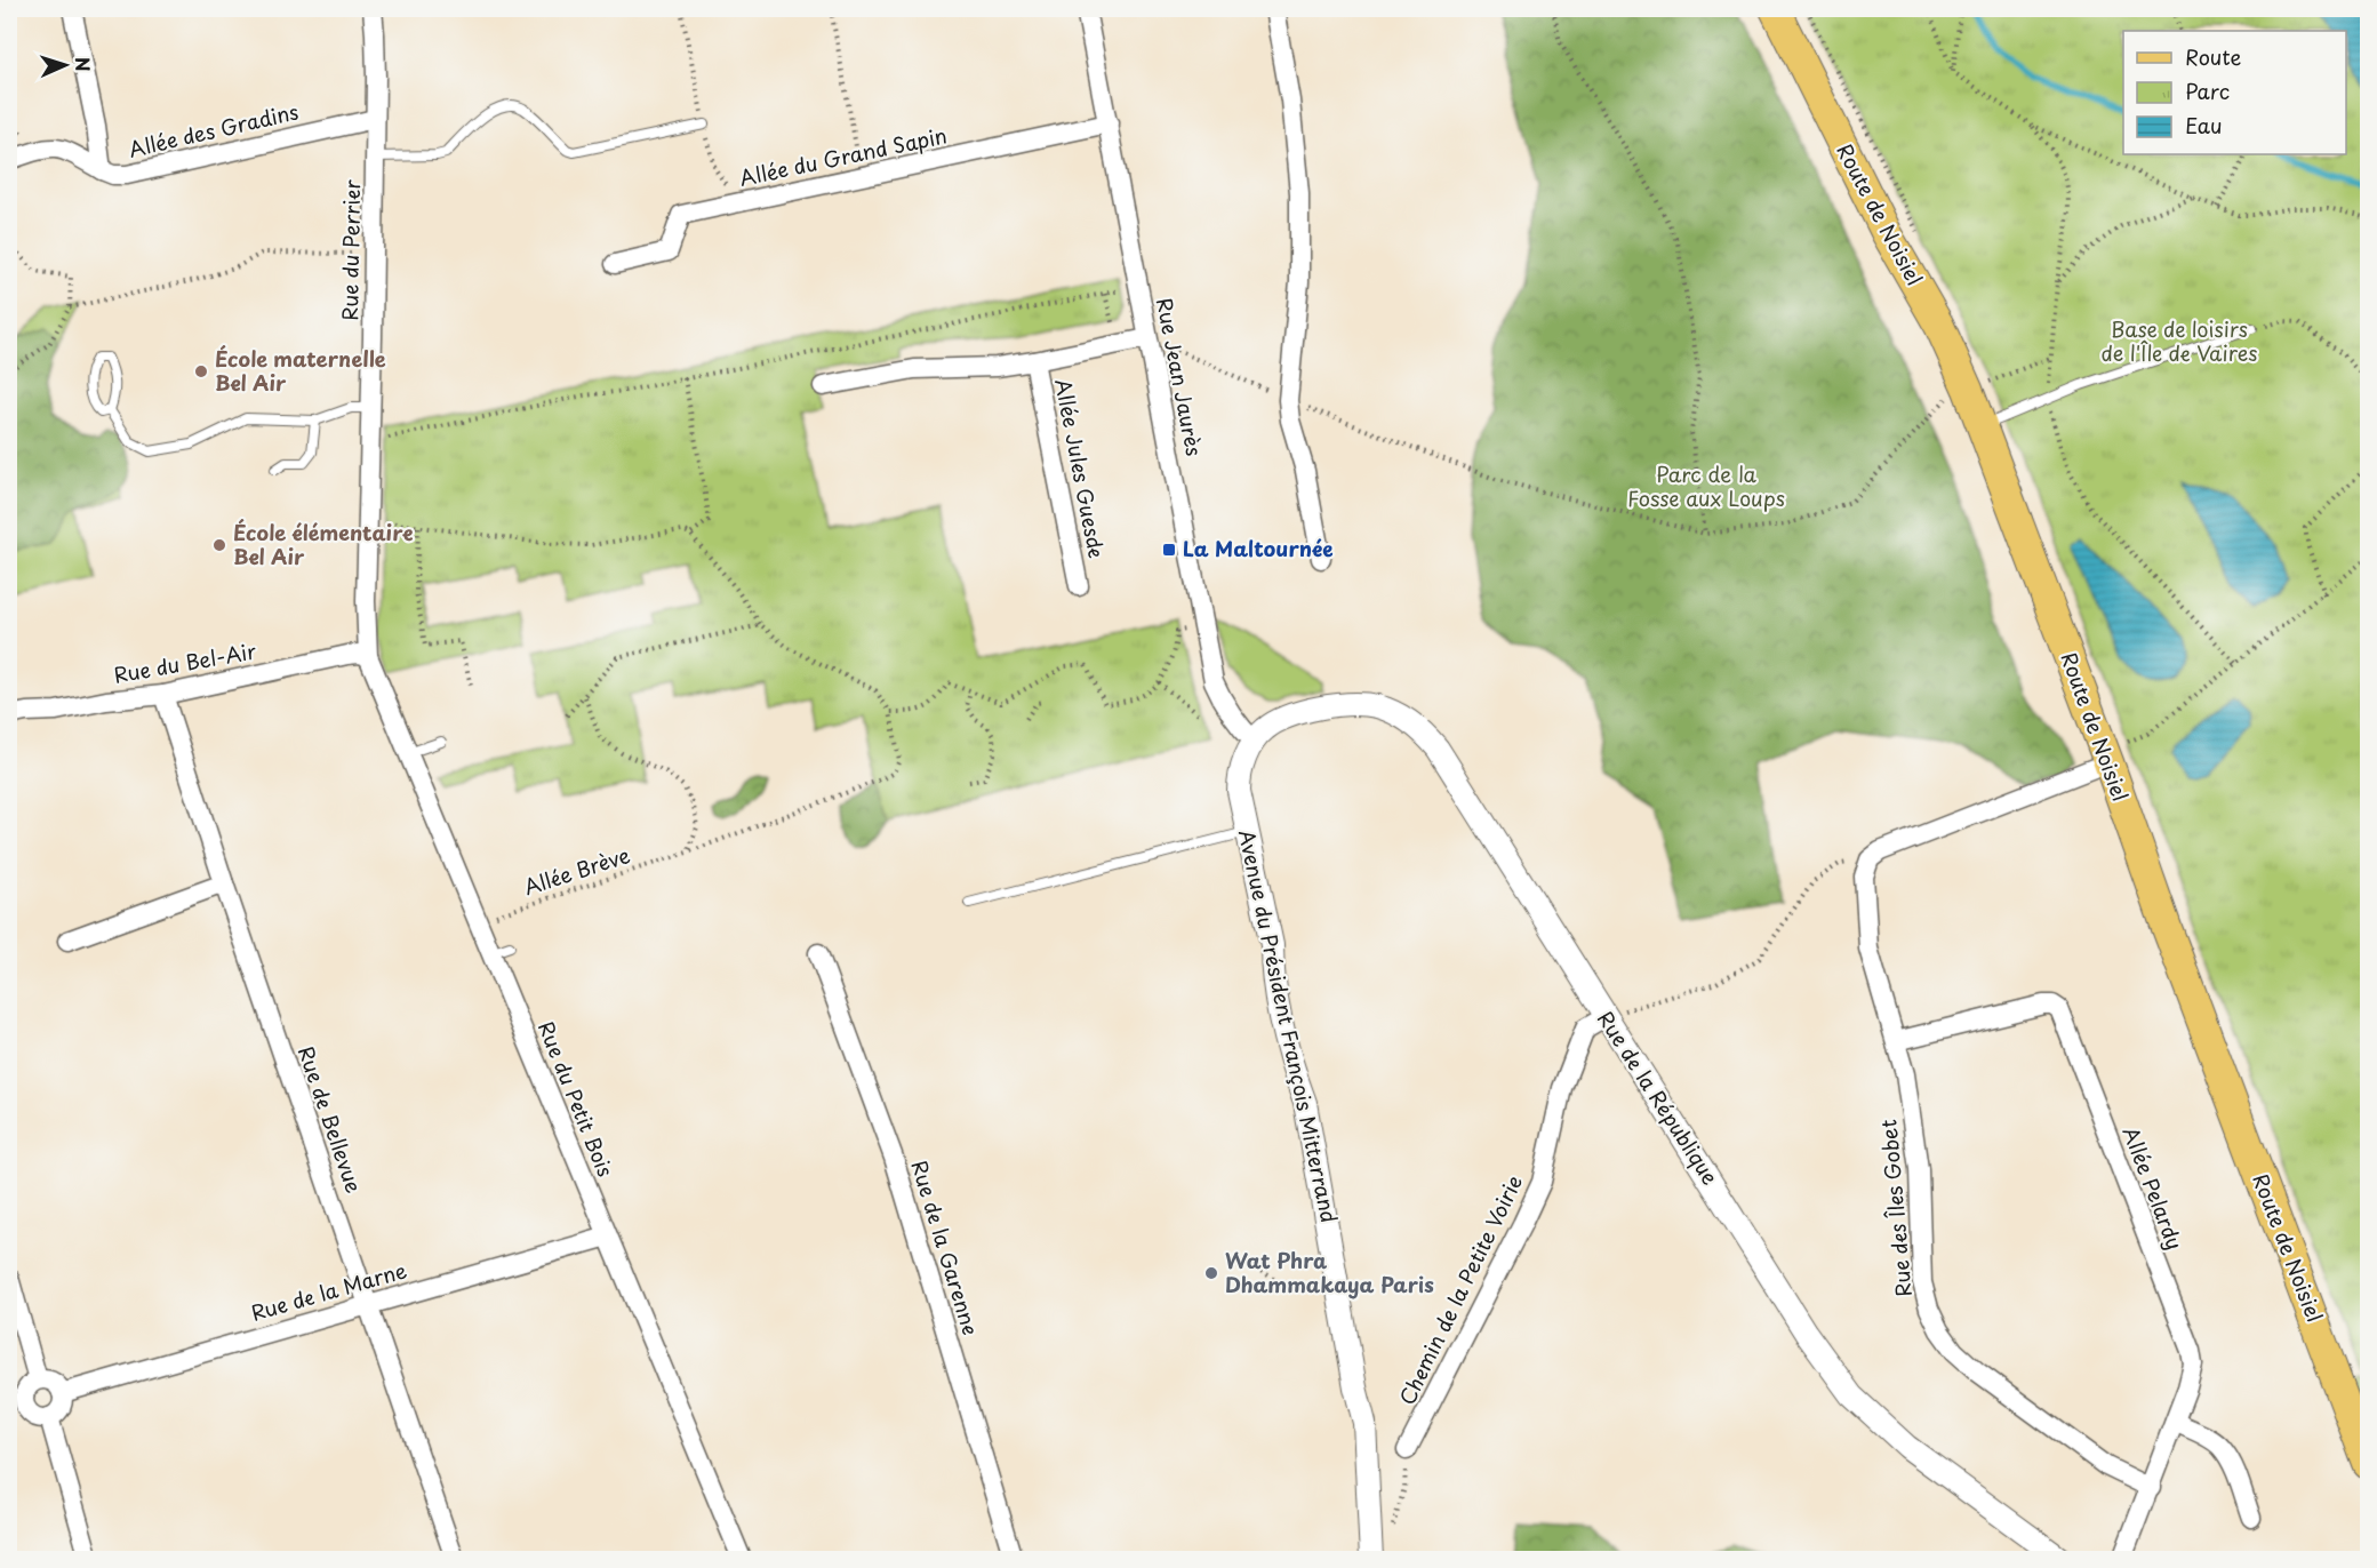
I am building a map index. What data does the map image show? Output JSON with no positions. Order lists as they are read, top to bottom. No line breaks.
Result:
{"streets":{"main road":["Route de Noisiel"],"street":["Allée des Gradins","Allée du Grand Sapin","Rue du Perrier","Rue Jean Jaurès","Allée Jules Guesde","Rue du Bel-Air","Avenue du Président François Mitterrand","Rue de la République","Rue du Petit Bois","Rue de Bellevue","Allée Pelardy","Rue des Îles Gobet","Rue de la Garenne","Chemin de la Petite Voirie","Rue de la Marne"],"path":["Allée Brève"]},"crossings":[["Allée des Gradins","Rue du Perrier"],["Allée du Grand Sapin","Rue Jean Jaurès"],["Rue du Perrier","Rue du Bel-Air"],["Rue du Perrier","Rue du Petit Bois"],["Rue Jean Jaurès","Allée Jules Guesde"],["Rue Jean Jaurès","Avenue du Président François Mitterrand"],["Rue Jean Jaurès","Rue de la République"],["Rue du Bel-Air","Rue du Petit Bois"],["Rue du Bel-Air","Rue de Bellevue"],["Allée Brève","Rue du Petit Bois"],["Avenue du Président François Mitterrand","Rue de la République"],["Rue de la République","Chemin de la Petite Voirie"],["Rue du Petit Bois","Rue de la Marne"],["Rue de Bellevue","Rue de la Marne"],["Allée Pelardy","Rue des Îles Gobet"]],"parks":["Base de loisirs de l'Île de Vaires","Parc de la Fosse aux Loups"],"places":{"other":["École maternelle Bel Air","École élémentaire Bel Air","Wat Phra Dhammakaya Paris"],"transit":["La Maltournée"]},"legend":["Route","Parc","Eau"],"north":"right"}
